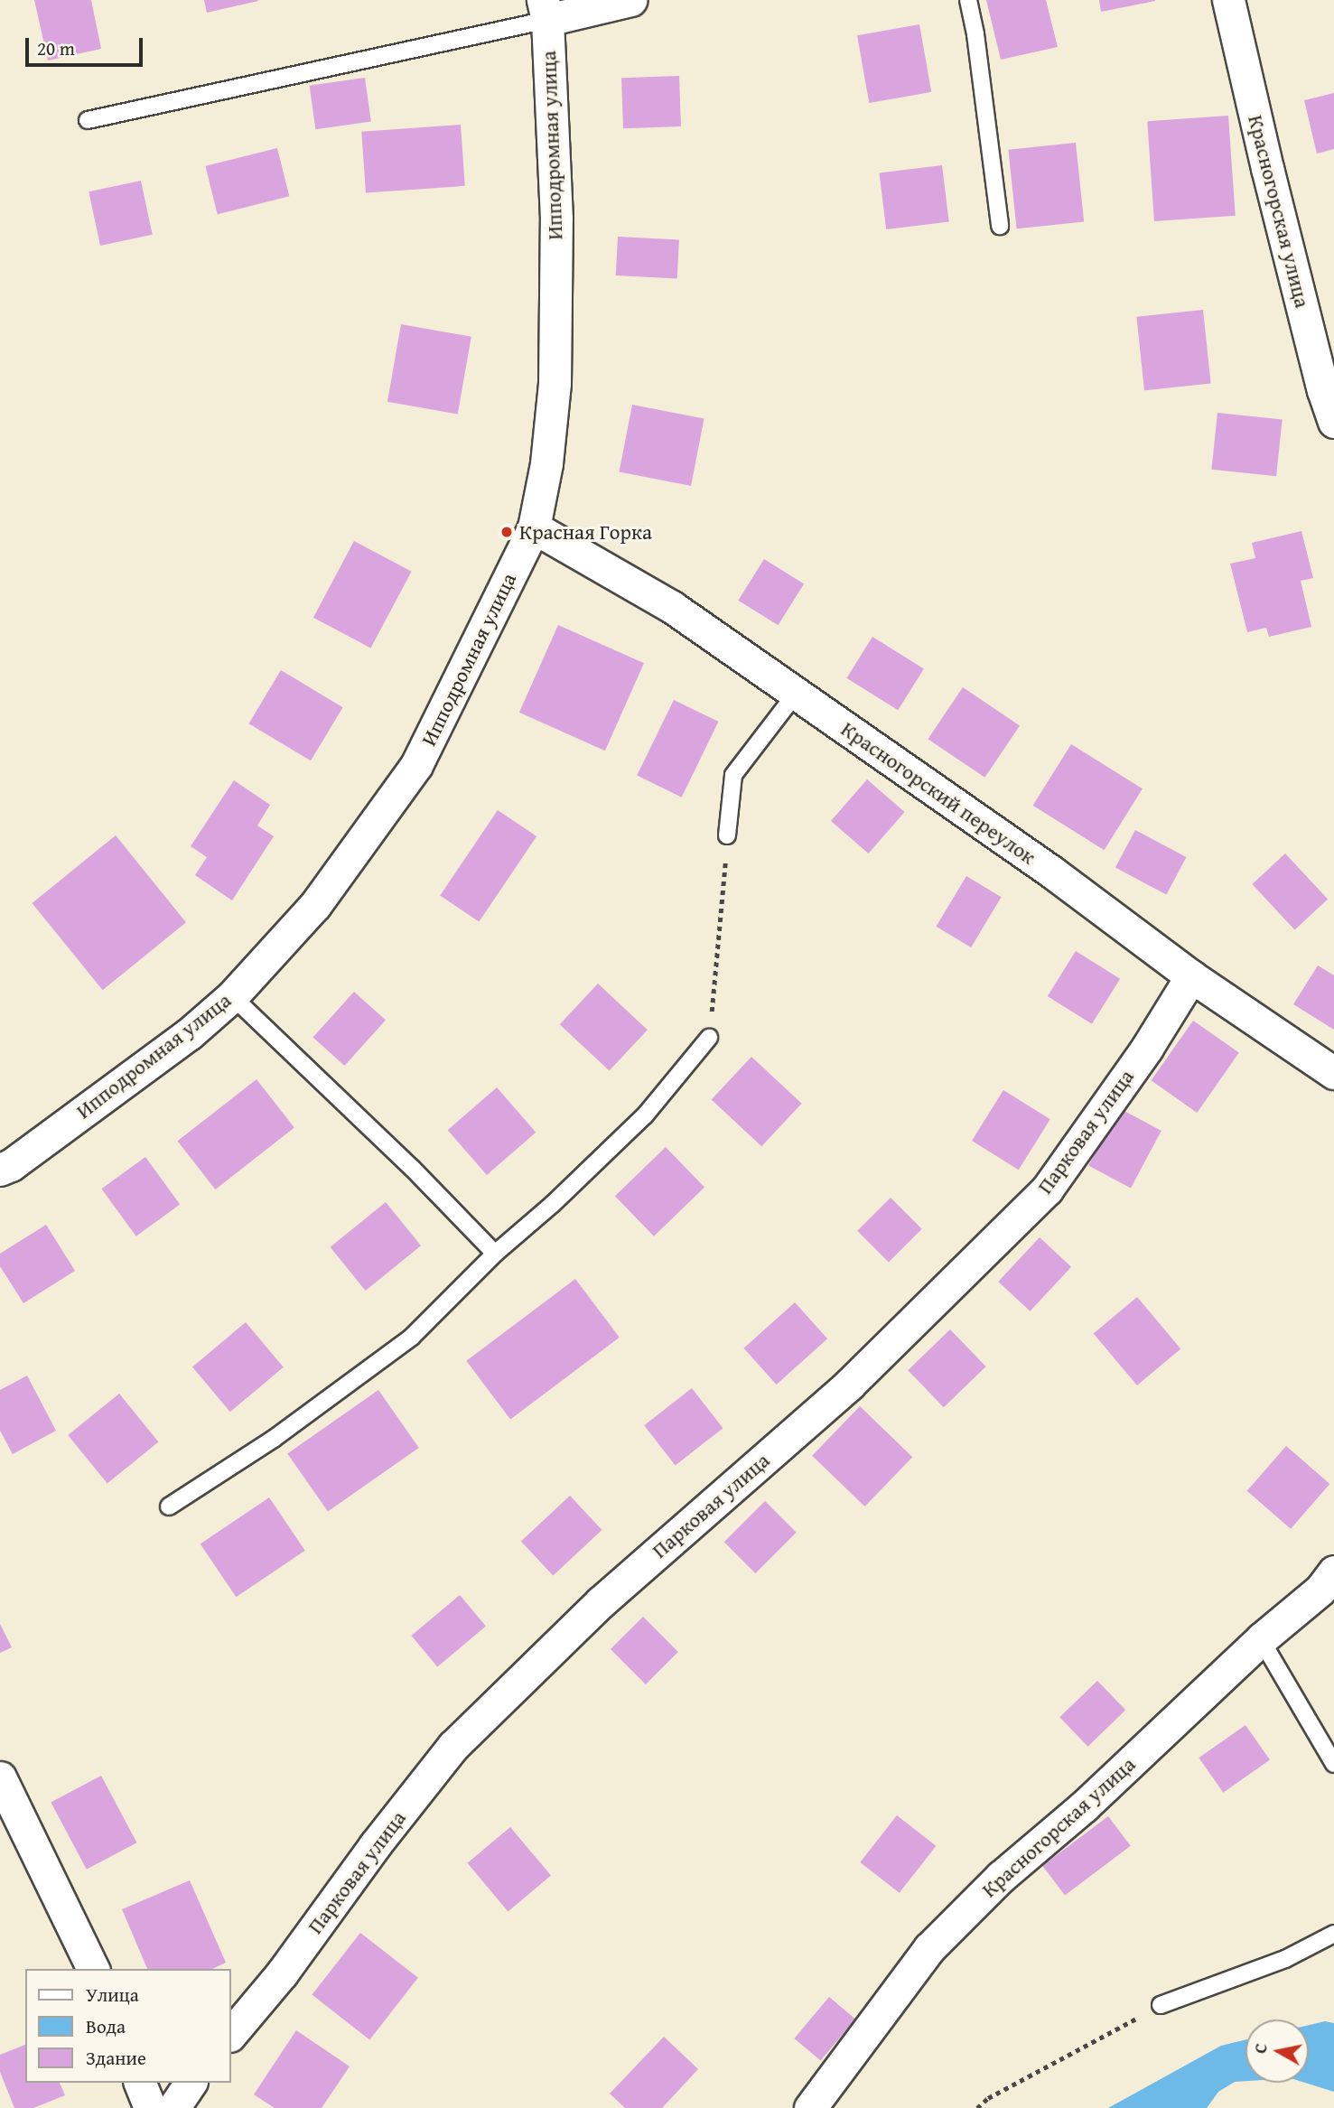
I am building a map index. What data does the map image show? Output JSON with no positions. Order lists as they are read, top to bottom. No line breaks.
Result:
{"streets":{"street":["Ипподромная улица","Красногорская улица","Красногорский переулок","Парковая улица"]},"crossings":[["Ипподромная улица","Красногорский переулок"],["Красногорский переулок","Парковая улица"]],"places":["Красная Горка"],"legend":["Улица","Вода","Здание"],"scale_bar":"20 m","north":"left"}
